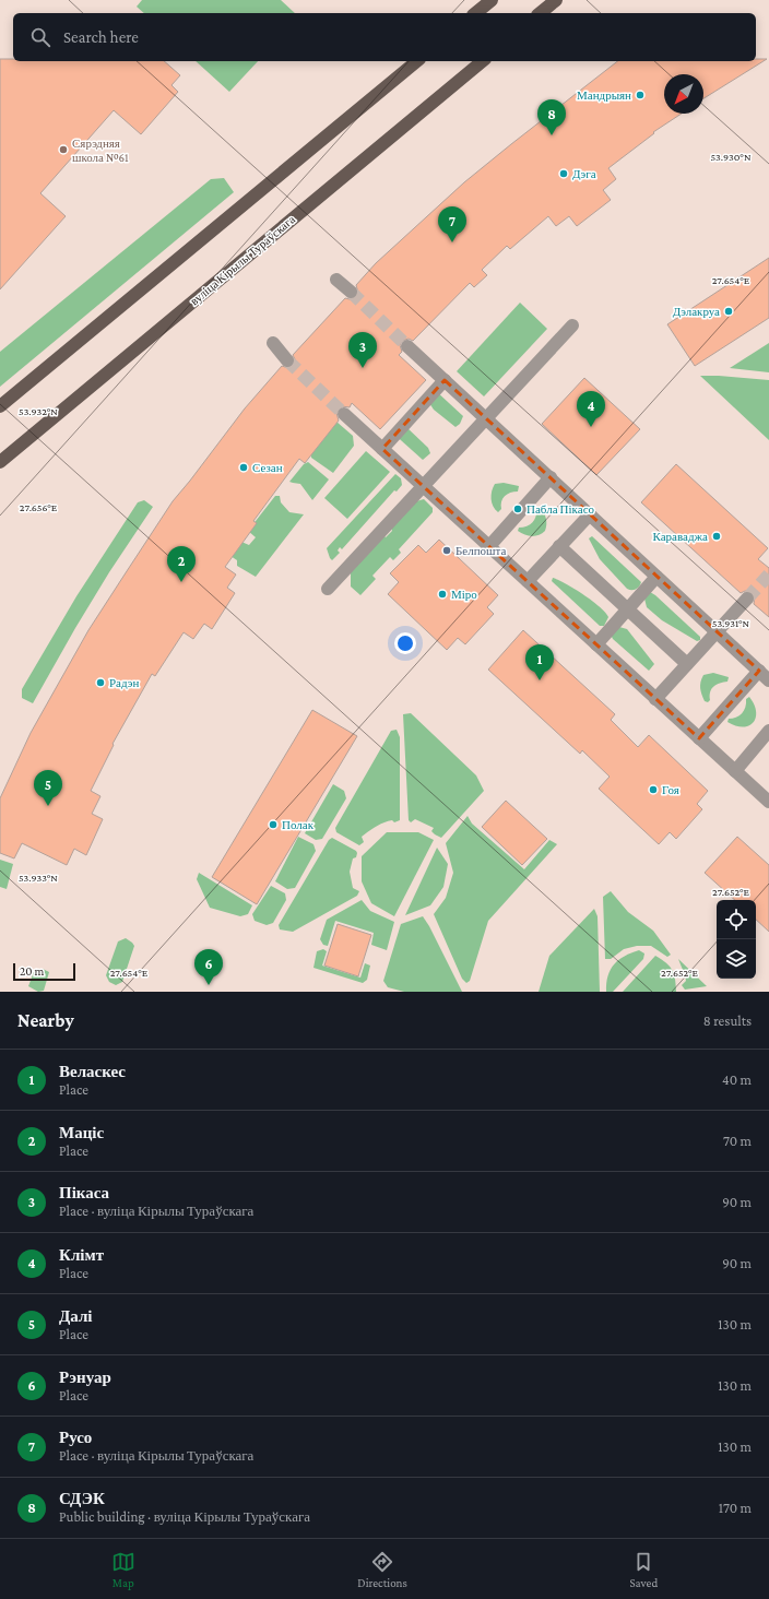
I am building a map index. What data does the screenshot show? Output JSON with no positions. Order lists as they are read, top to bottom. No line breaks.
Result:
{"streets":{"main road":["вуліца Кірылы Тураўскага"]},"places":["Мандрыян","Сярэдняя школа №61","Дэга","Дэлакруа","Сезан","Пабла Пікасо","Караваджа","Белпошта","Міро","Радэн","Гоя","Полак"],"scale_bar":"20 m","north":"bottom left","page":{"search":"Search here","pins":["8","7","3","4","2","1","5","6"],"scale":"20 m","heading":["Nearby","8 results"],"list":[{"mark":"1","name":"Веласкес","note":"Place","value":"40 m"},{"mark":"2","name":"Маціс","note":"Place","value":"70 m"},{"mark":"3","name":"Пікаса","note":"Place · вуліца Кірылы Тураўскага","value":"90 m"},{"mark":"4","name":"Клімт","note":"Place","value":"90 m"},{"mark":"5","name":"Далі","note":"Place","value":"130 m"},{"mark":"6","name":"Рэнуар","note":"Place","value":"130 m"},{"mark":"7","name":"Русо","note":"Place · вуліца Кірылы Тураўскага","value":"130 m"},{"mark":"8","name":"СДЭК","note":"Public building · вуліца Кірылы Тураўскага","value":"170 m"}],"nav":["Map","Directions","Saved"]},"coordinates":["53.930°N","27.654°E","53.932°N","27.656°E","53.931°N","53.933°N","27.652°E"]}
